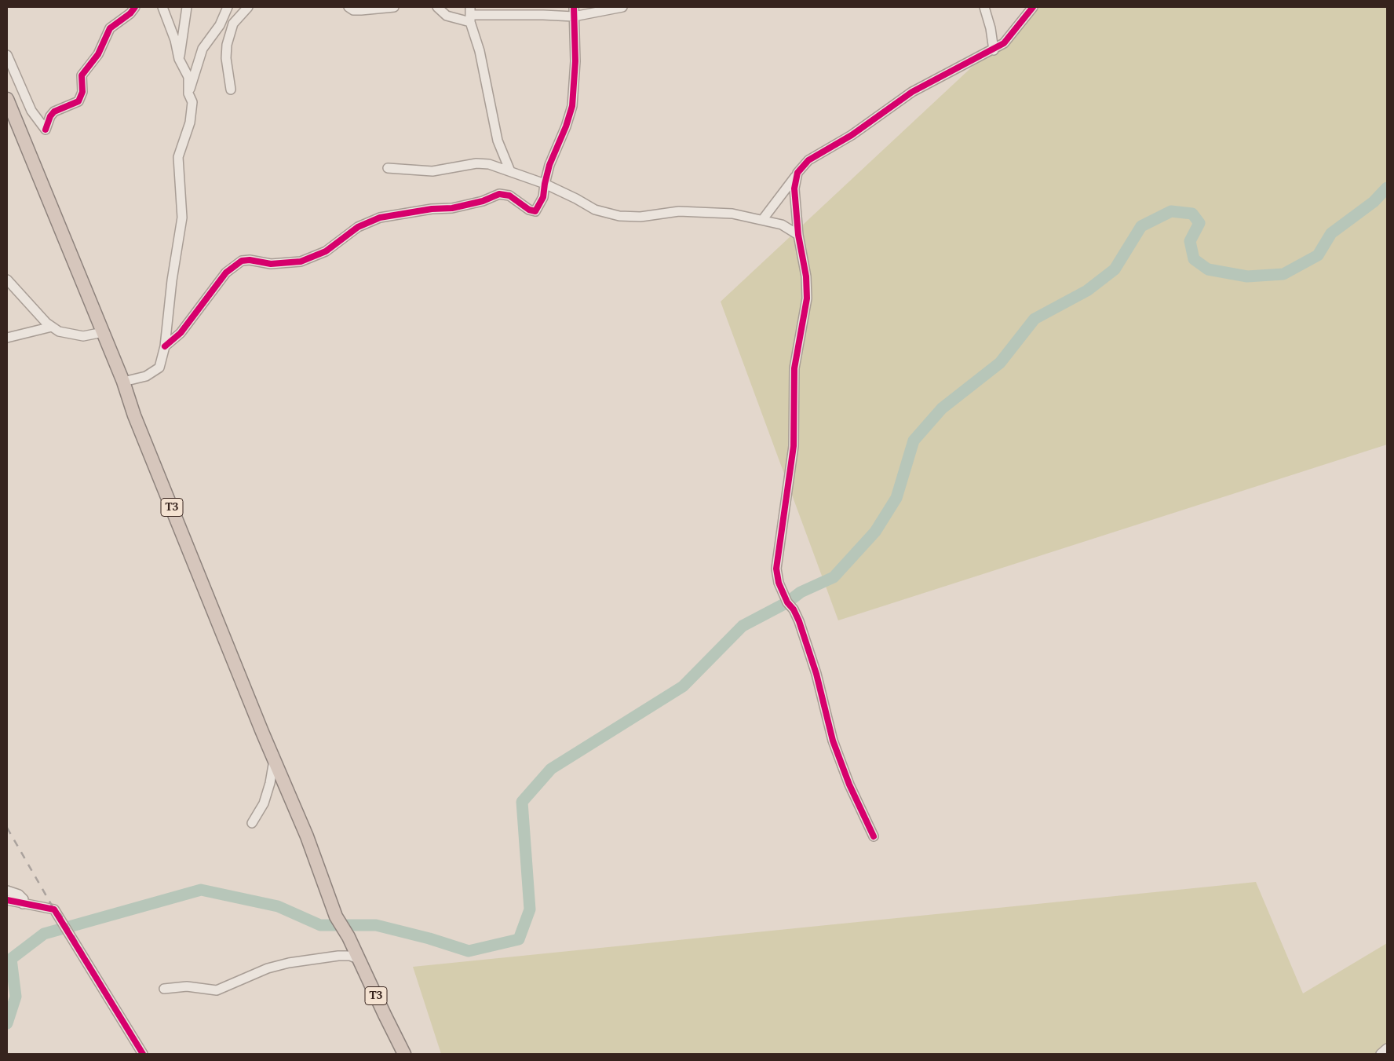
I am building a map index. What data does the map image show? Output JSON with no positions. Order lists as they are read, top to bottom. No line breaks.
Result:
{"streets":{"highway":["T3"]}}
